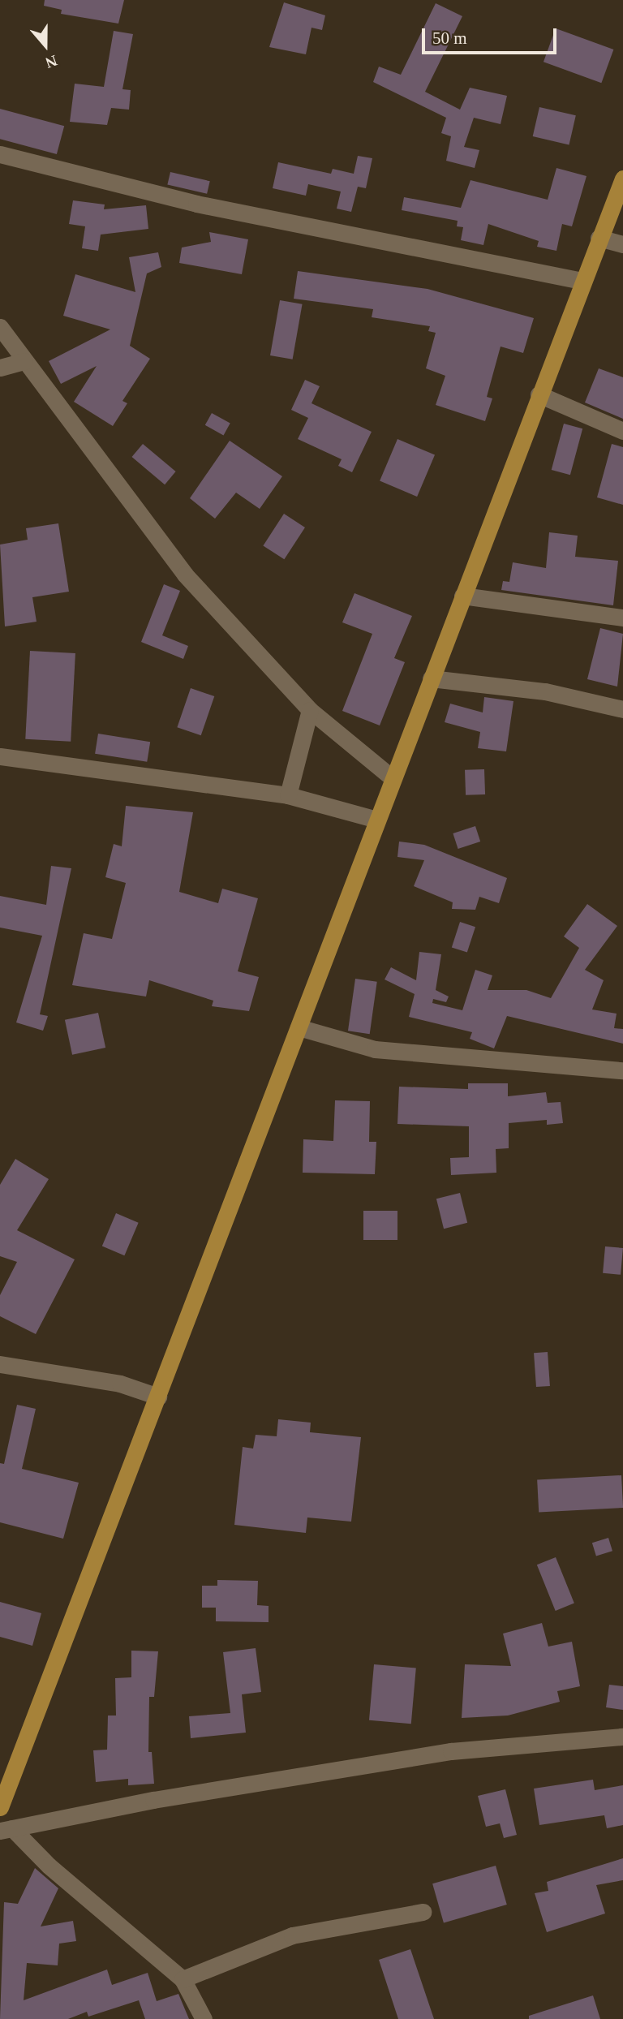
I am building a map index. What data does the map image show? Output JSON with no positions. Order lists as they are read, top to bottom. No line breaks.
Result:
{"scale_bar":"50 m","north":"bottom"}
